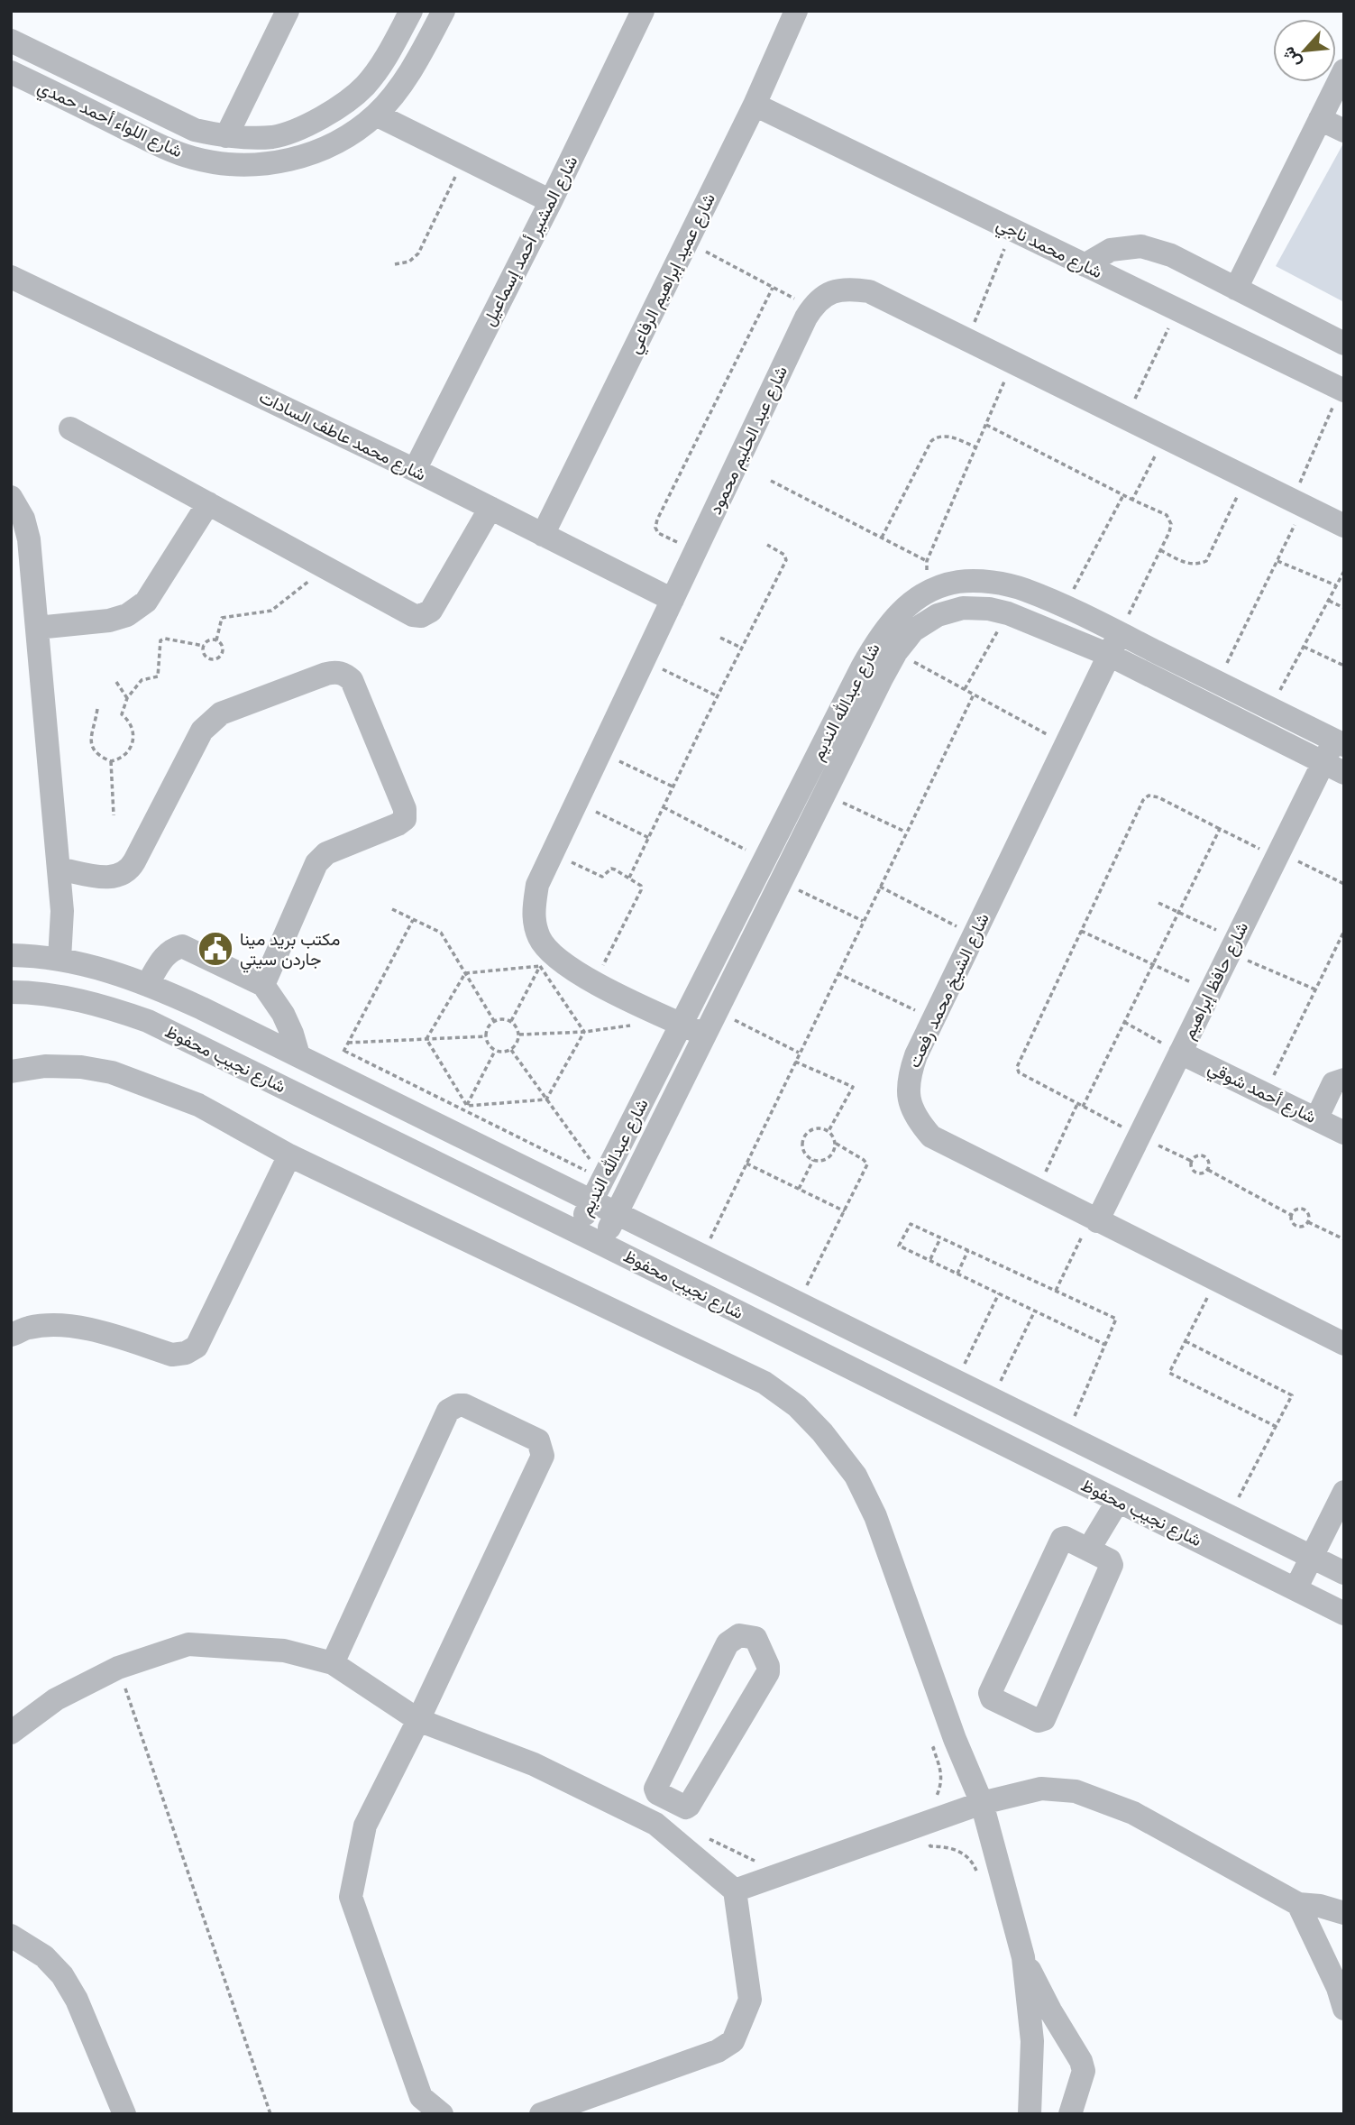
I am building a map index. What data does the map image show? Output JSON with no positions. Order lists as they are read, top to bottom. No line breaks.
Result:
{"streets":{"street":["شارع اللواء أحمد حمدي","شارع المشير أحمد إسماعيل","شارع محمد ناجي","شارع عميد إبراهيم الرفاعي","شارع محمد عاطف السادات","شارع عبد الحليم محمود","شارع عبدالله النديم","شارع حافظ إبراهيم","شارع الشيخ محمد رفعت","شارع نجيب محفوظ","شارع أحمد شوقي"]},"crossings":[["شارع المشير أحمد إسماعيل","شارع محمد عاطف السادات"],["شارع محمد ناجي","شارع عميد إبراهيم الرفاعي"],["شارع عميد إبراهيم الرفاعي","شارع محمد عاطف السادات"],["شارع محمد عاطف السادات","شارع عبد الحليم محمود"],["شارع عبد الحليم محمود","شارع عبدالله النديم"],["شارع عبدالله النديم","شارع حافظ إبراهيم"],["شارع عبدالله النديم","شارع الشيخ محمد رفعت"],["شارع عبدالله النديم","شارع نجيب محفوظ"],["شارع حافظ إبراهيم","شارع الشيخ محمد رفعت"],["شارع حافظ إبراهيم","شارع أحمد شوقي"]],"places":{"public building":["مكتب بريد مينا جاردن سيتي"]},"north":"bottom left"}
